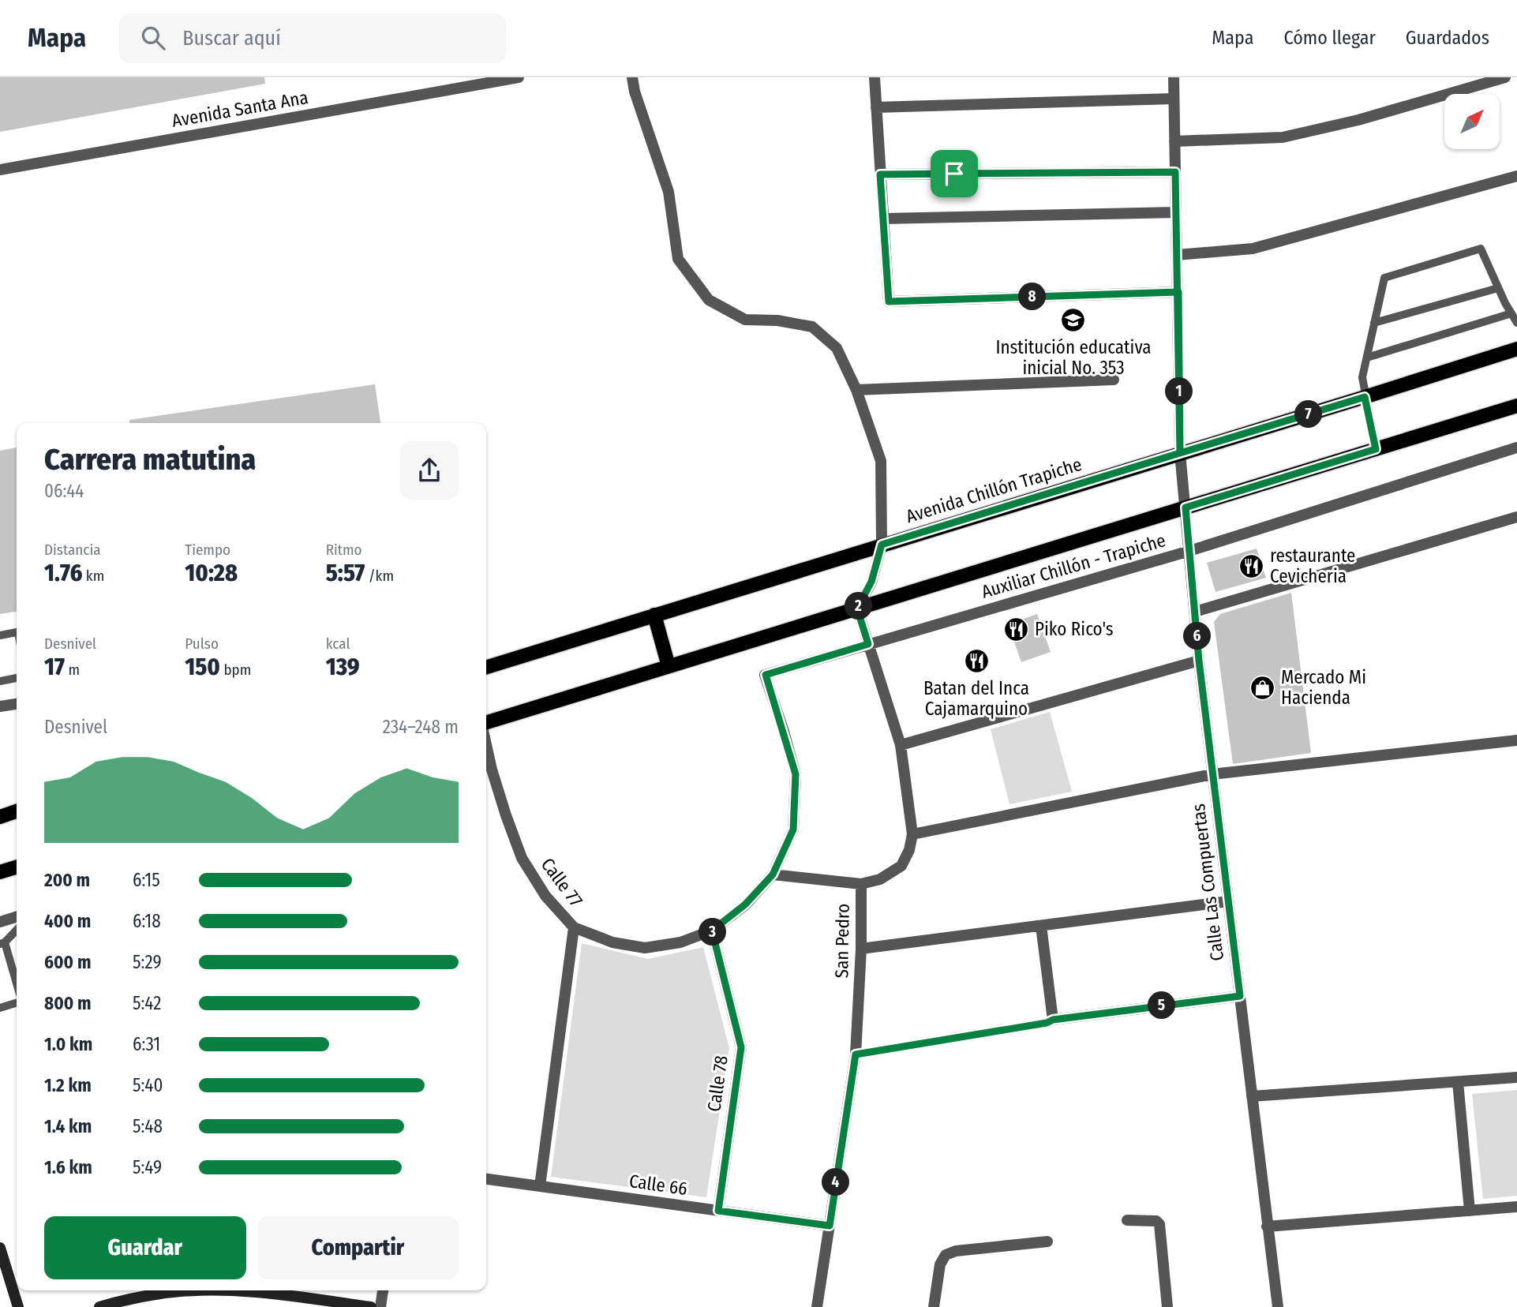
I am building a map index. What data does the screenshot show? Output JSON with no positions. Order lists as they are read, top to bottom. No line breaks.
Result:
{"streets":{"main road":["Avenida Chillón Trapiche"],"street":["Avenida Santa Ana","Auxiliar Chillón - Trapiche","Calle 77","Calle Las Compuertas","San Pedro","Calle 78","Calle 66"]},"crossings":[["Avenida Chillón Trapiche","Calle Las Compuertas"],["Auxiliar Chillón - Trapiche","Calle 77"],["Auxiliar Chillón - Trapiche","Calle Las Compuertas"],["Auxiliar Chillón - Trapiche","San Pedro"],["Calle 77","Calle 78"],["San Pedro","Calle 66"],["Calle 78","Calle 66"]],"places":{"school or university":["Institución educativa inicial No. 353"],"restaurant":["restaurante Cevicheria","Piko Rico's","Batan del Inca Cajamarquino"],"shop":["Mercado Mi Hacienda"]},"north":"top right","page":{"header":"Mapa","search":"Buscar aquí","nav":["Mapa","Cómo llegar","Guardados"],"pins":["8","1","7","2","6","3","5","4"],"heading":["Carrera matutina","06:44"],"stats":[["Distancia","1.76 km"],["Tiempo","10:28"],["Ritmo","5:57 /km"],["Desnivel","17 m"],["Pulso","150 bpm"],["kcal","139"]],"chart":["Desnivel","234–248 m"],"list":[{"name":"200 m","note":"6:15"},{"name":"400 m","note":"6:18"},{"name":"600 m","note":"5:29"},{"name":"800 m","note":"5:42"},{"name":"1.0 km","note":"6:31"},{"name":"1.2 km","note":"5:40"},{"name":"1.4 km","note":"5:48"},{"name":"1.6 km","note":"5:49"}],"buttons":["Guardar","Compartir"]}}
